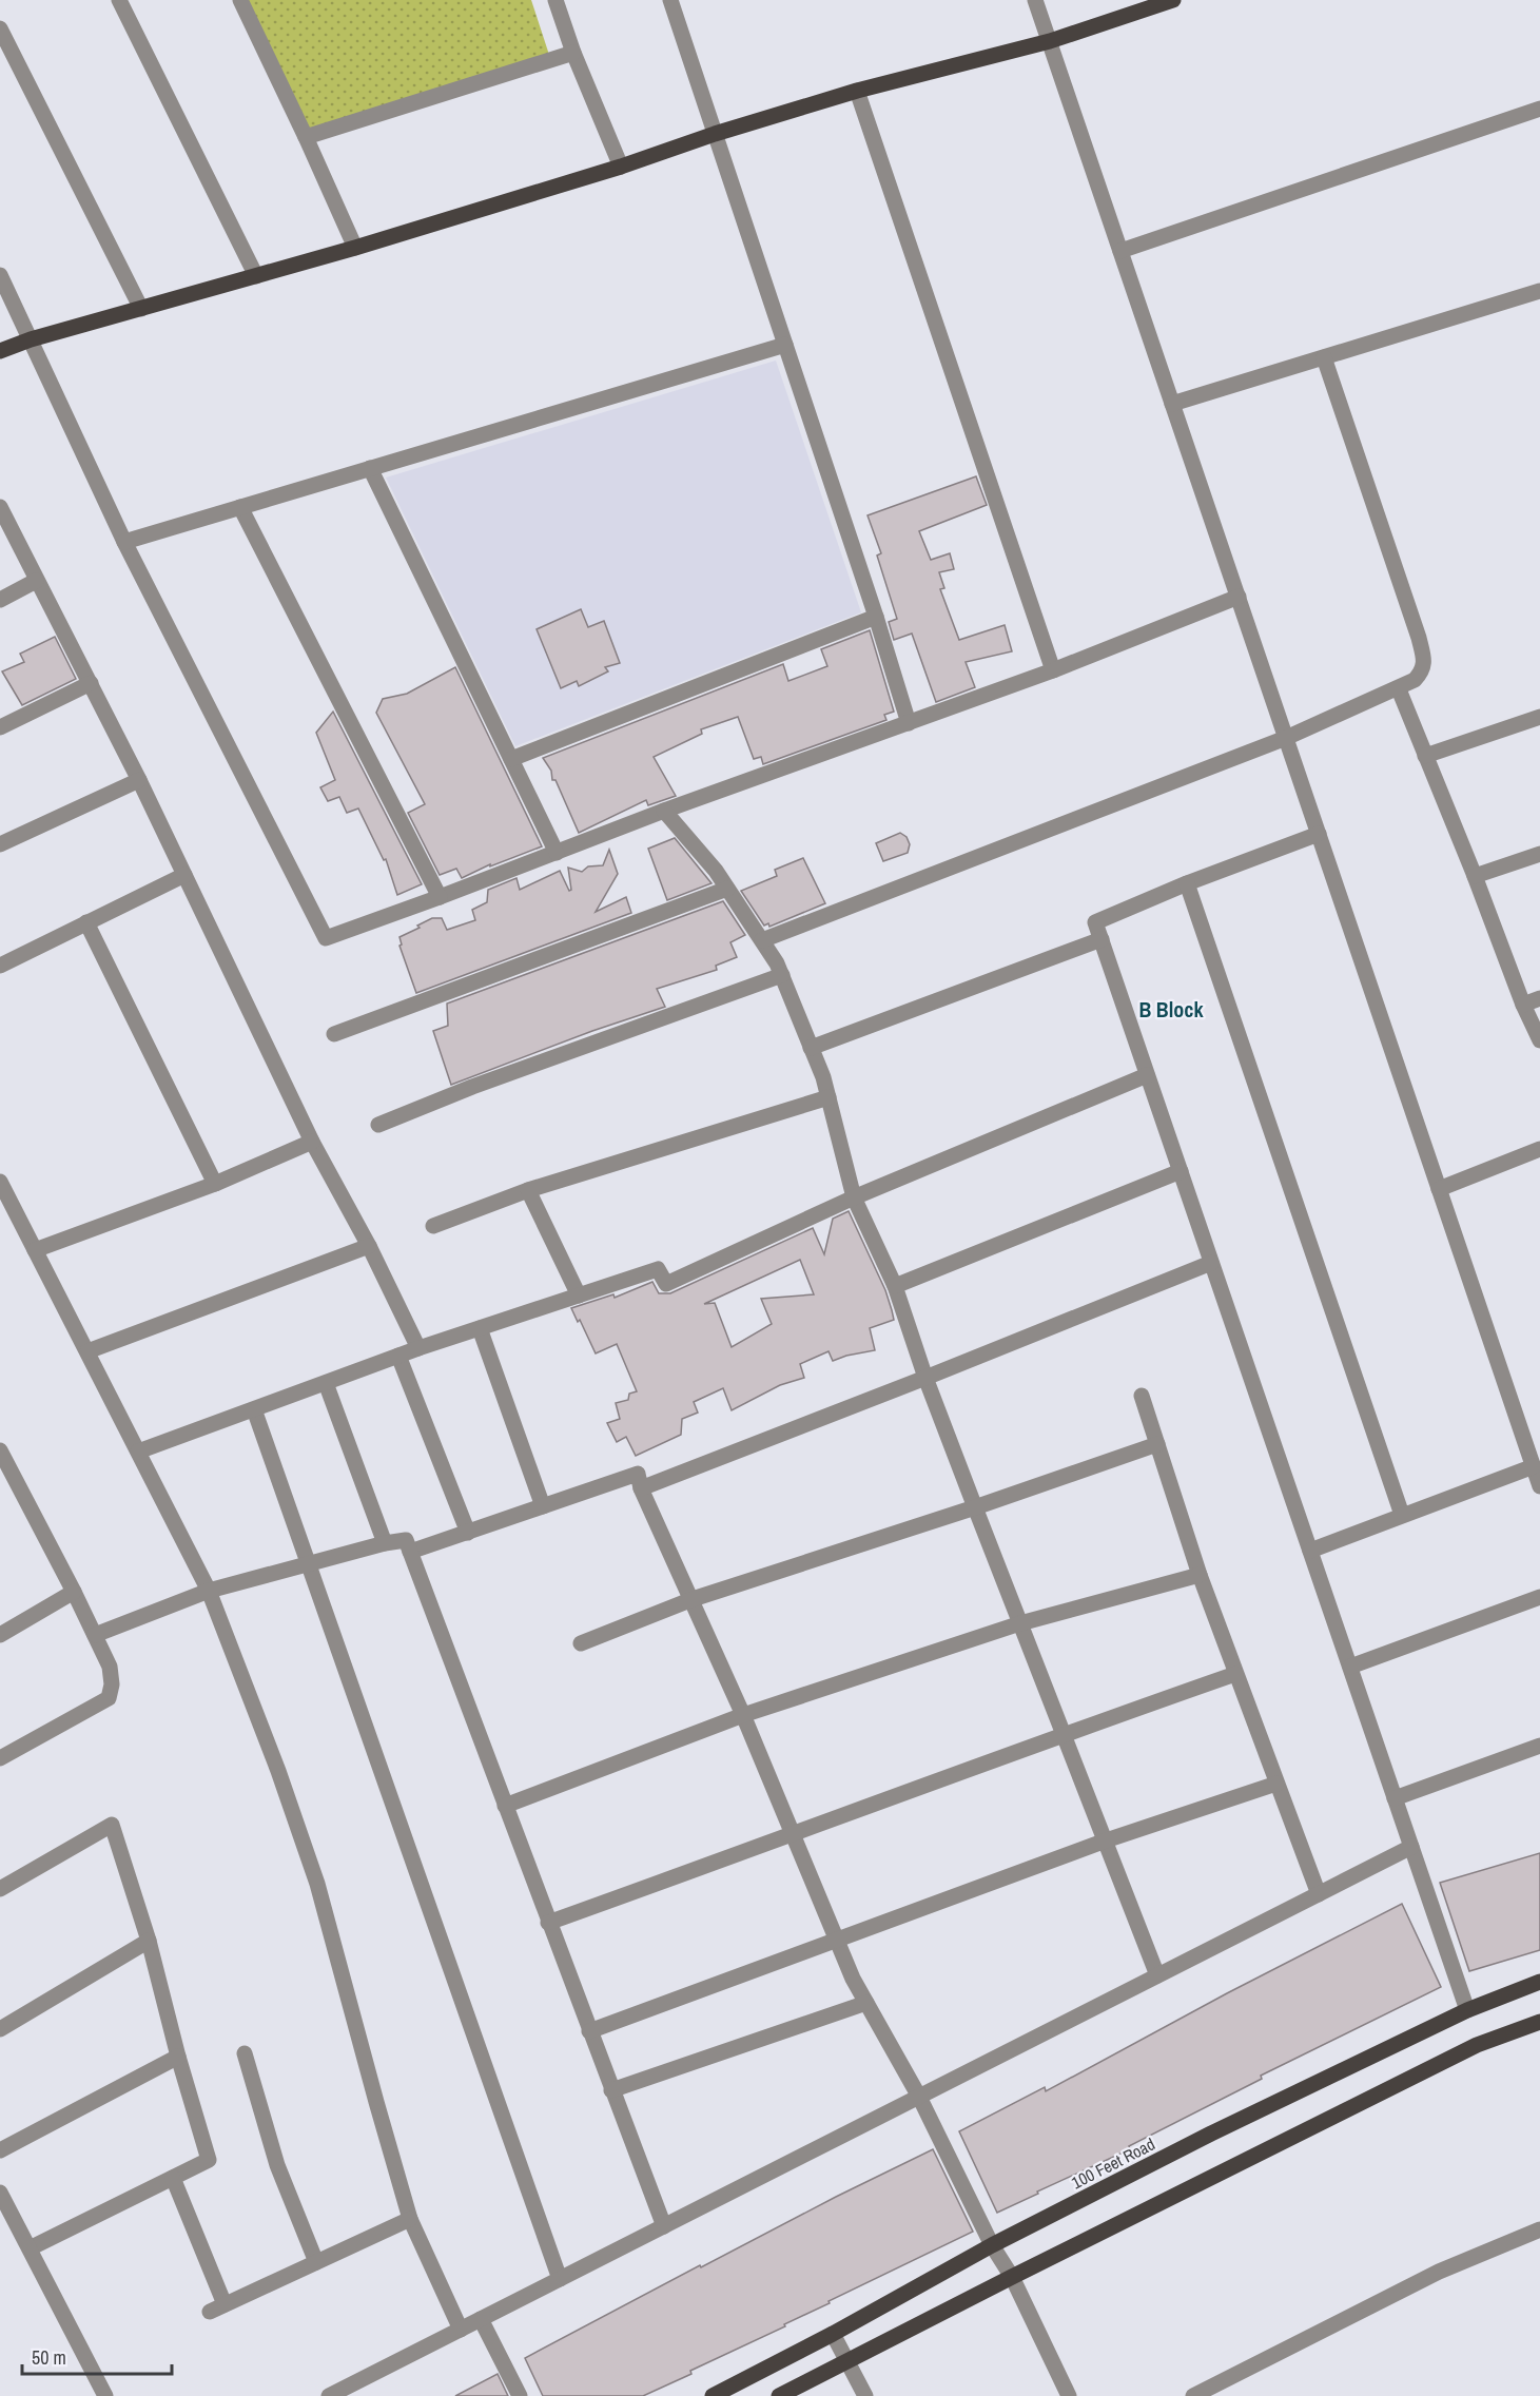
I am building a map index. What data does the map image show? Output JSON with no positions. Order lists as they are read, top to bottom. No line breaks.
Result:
{"streets":{"main road":["100 Feet Road"]},"districts":["B Block"],"scale_bar":"50 m"}
